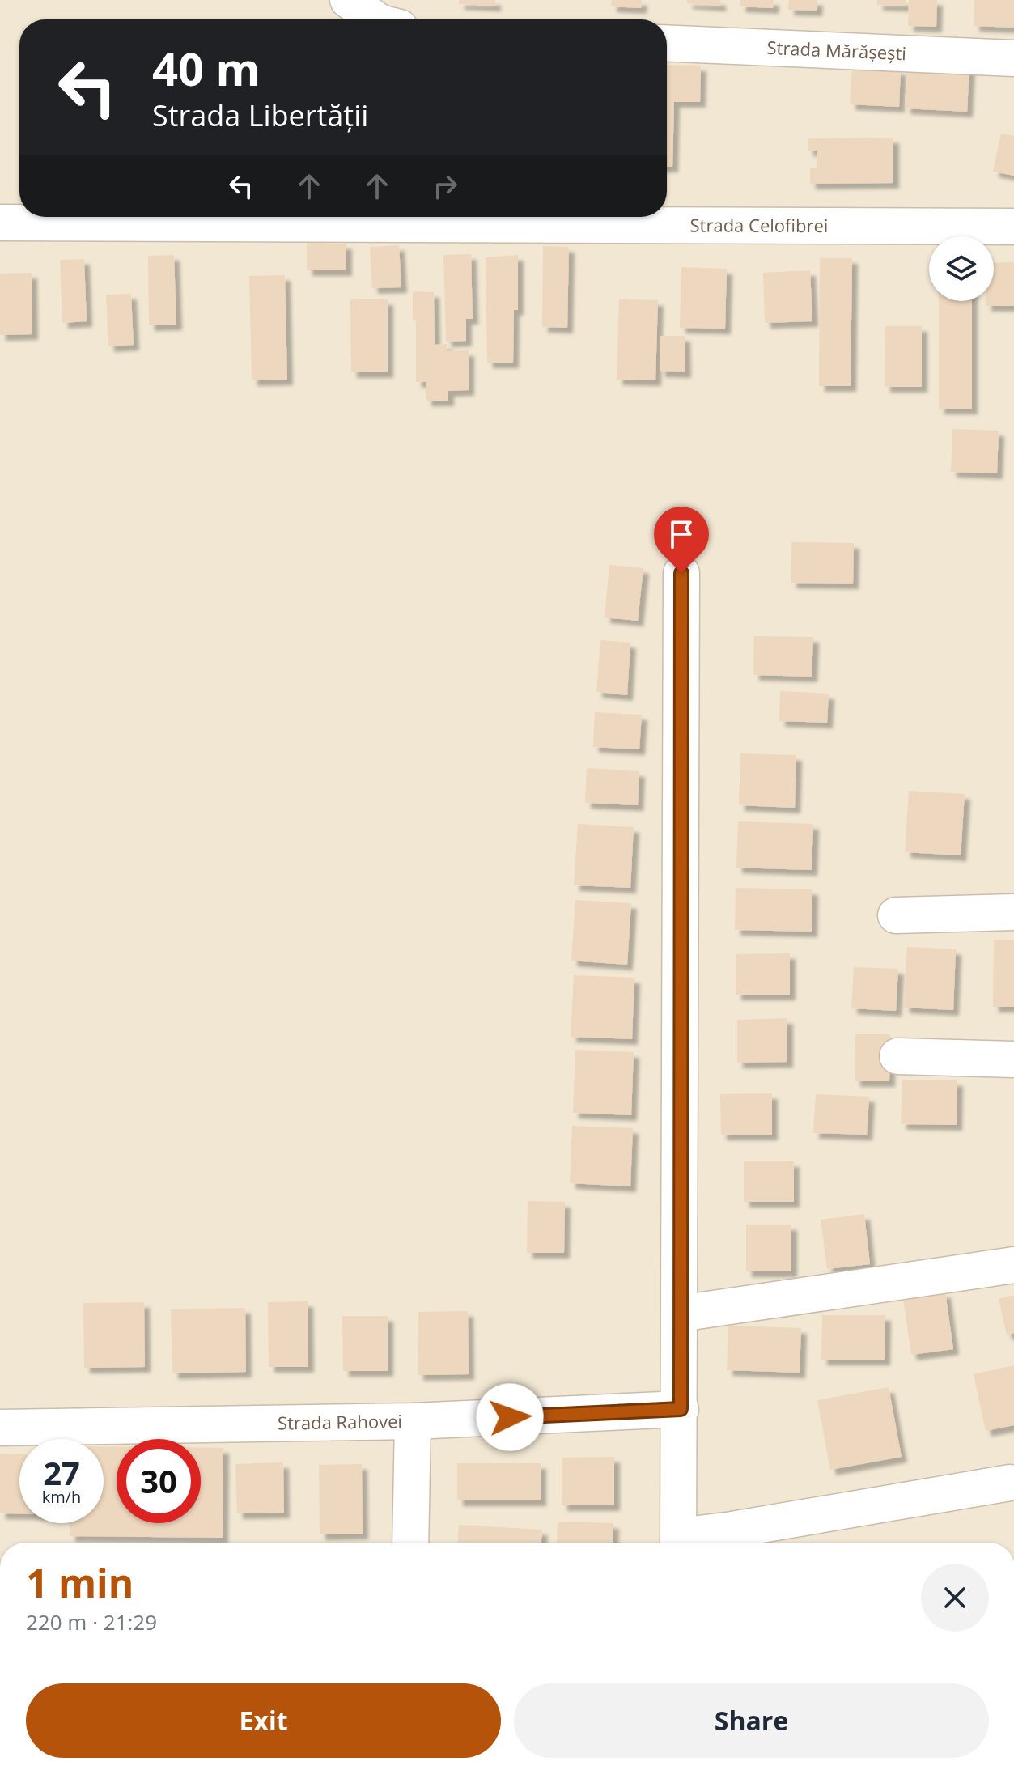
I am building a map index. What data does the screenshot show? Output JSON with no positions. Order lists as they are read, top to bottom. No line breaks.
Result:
{"streets":{"street":["Strada Mărășești","Strada Celofibrei","Strada Rahovei"]},"page":{"turn":["40 m","Strada Libertății"],"speed":"27 km/h","limit":"30","heading":["1 min","220 m · 21:29"],"buttons":["Exit","Share"]}}
